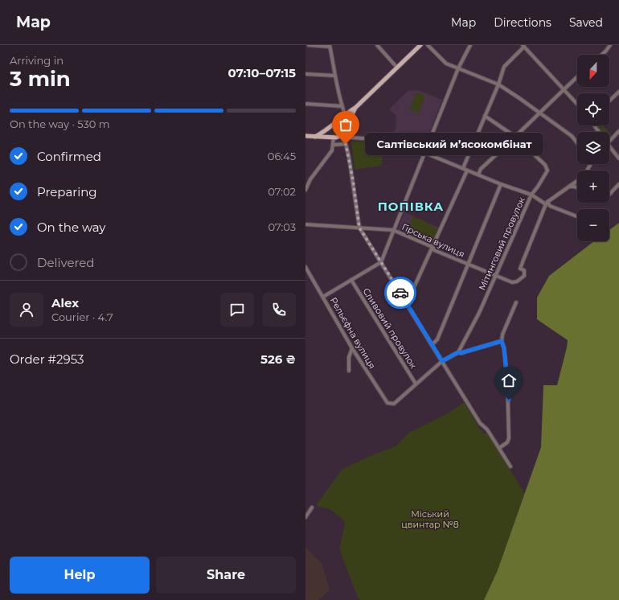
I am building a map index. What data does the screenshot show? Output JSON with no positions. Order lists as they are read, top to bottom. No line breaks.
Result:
{"streets":{"street":["Гірська вулиця","Мітинговий провулок","Сливовий провулок","Рельєфна вулиця"]},"crossings":[["Гірська вулиця","Мітинговий провулок"],["Сливовий провулок","Рельєфна вулиця"]],"districts":["ПОПІВКА"],"parks":["Міський цвинтар №8"],"places":["Салтівський м’ясокомбінат"],"north":"bottom","page":{"header":"Map","nav":["Map","Directions","Saved"],"heading":["3 min","Arriving in","07:10–07:15"],"panel":["Alex","Courier · 4.7","Order #2953","526 ₴"],"map_buttons":["+","−"],"bar":"On the way · 530 m","bubble":"Салтівський м’ясокомбінат","list":[["Confirmed","06:45"],["Preparing","07:02"],["On the way","07:03"],"Delivered"],"buttons":["Help","Share"]}}
